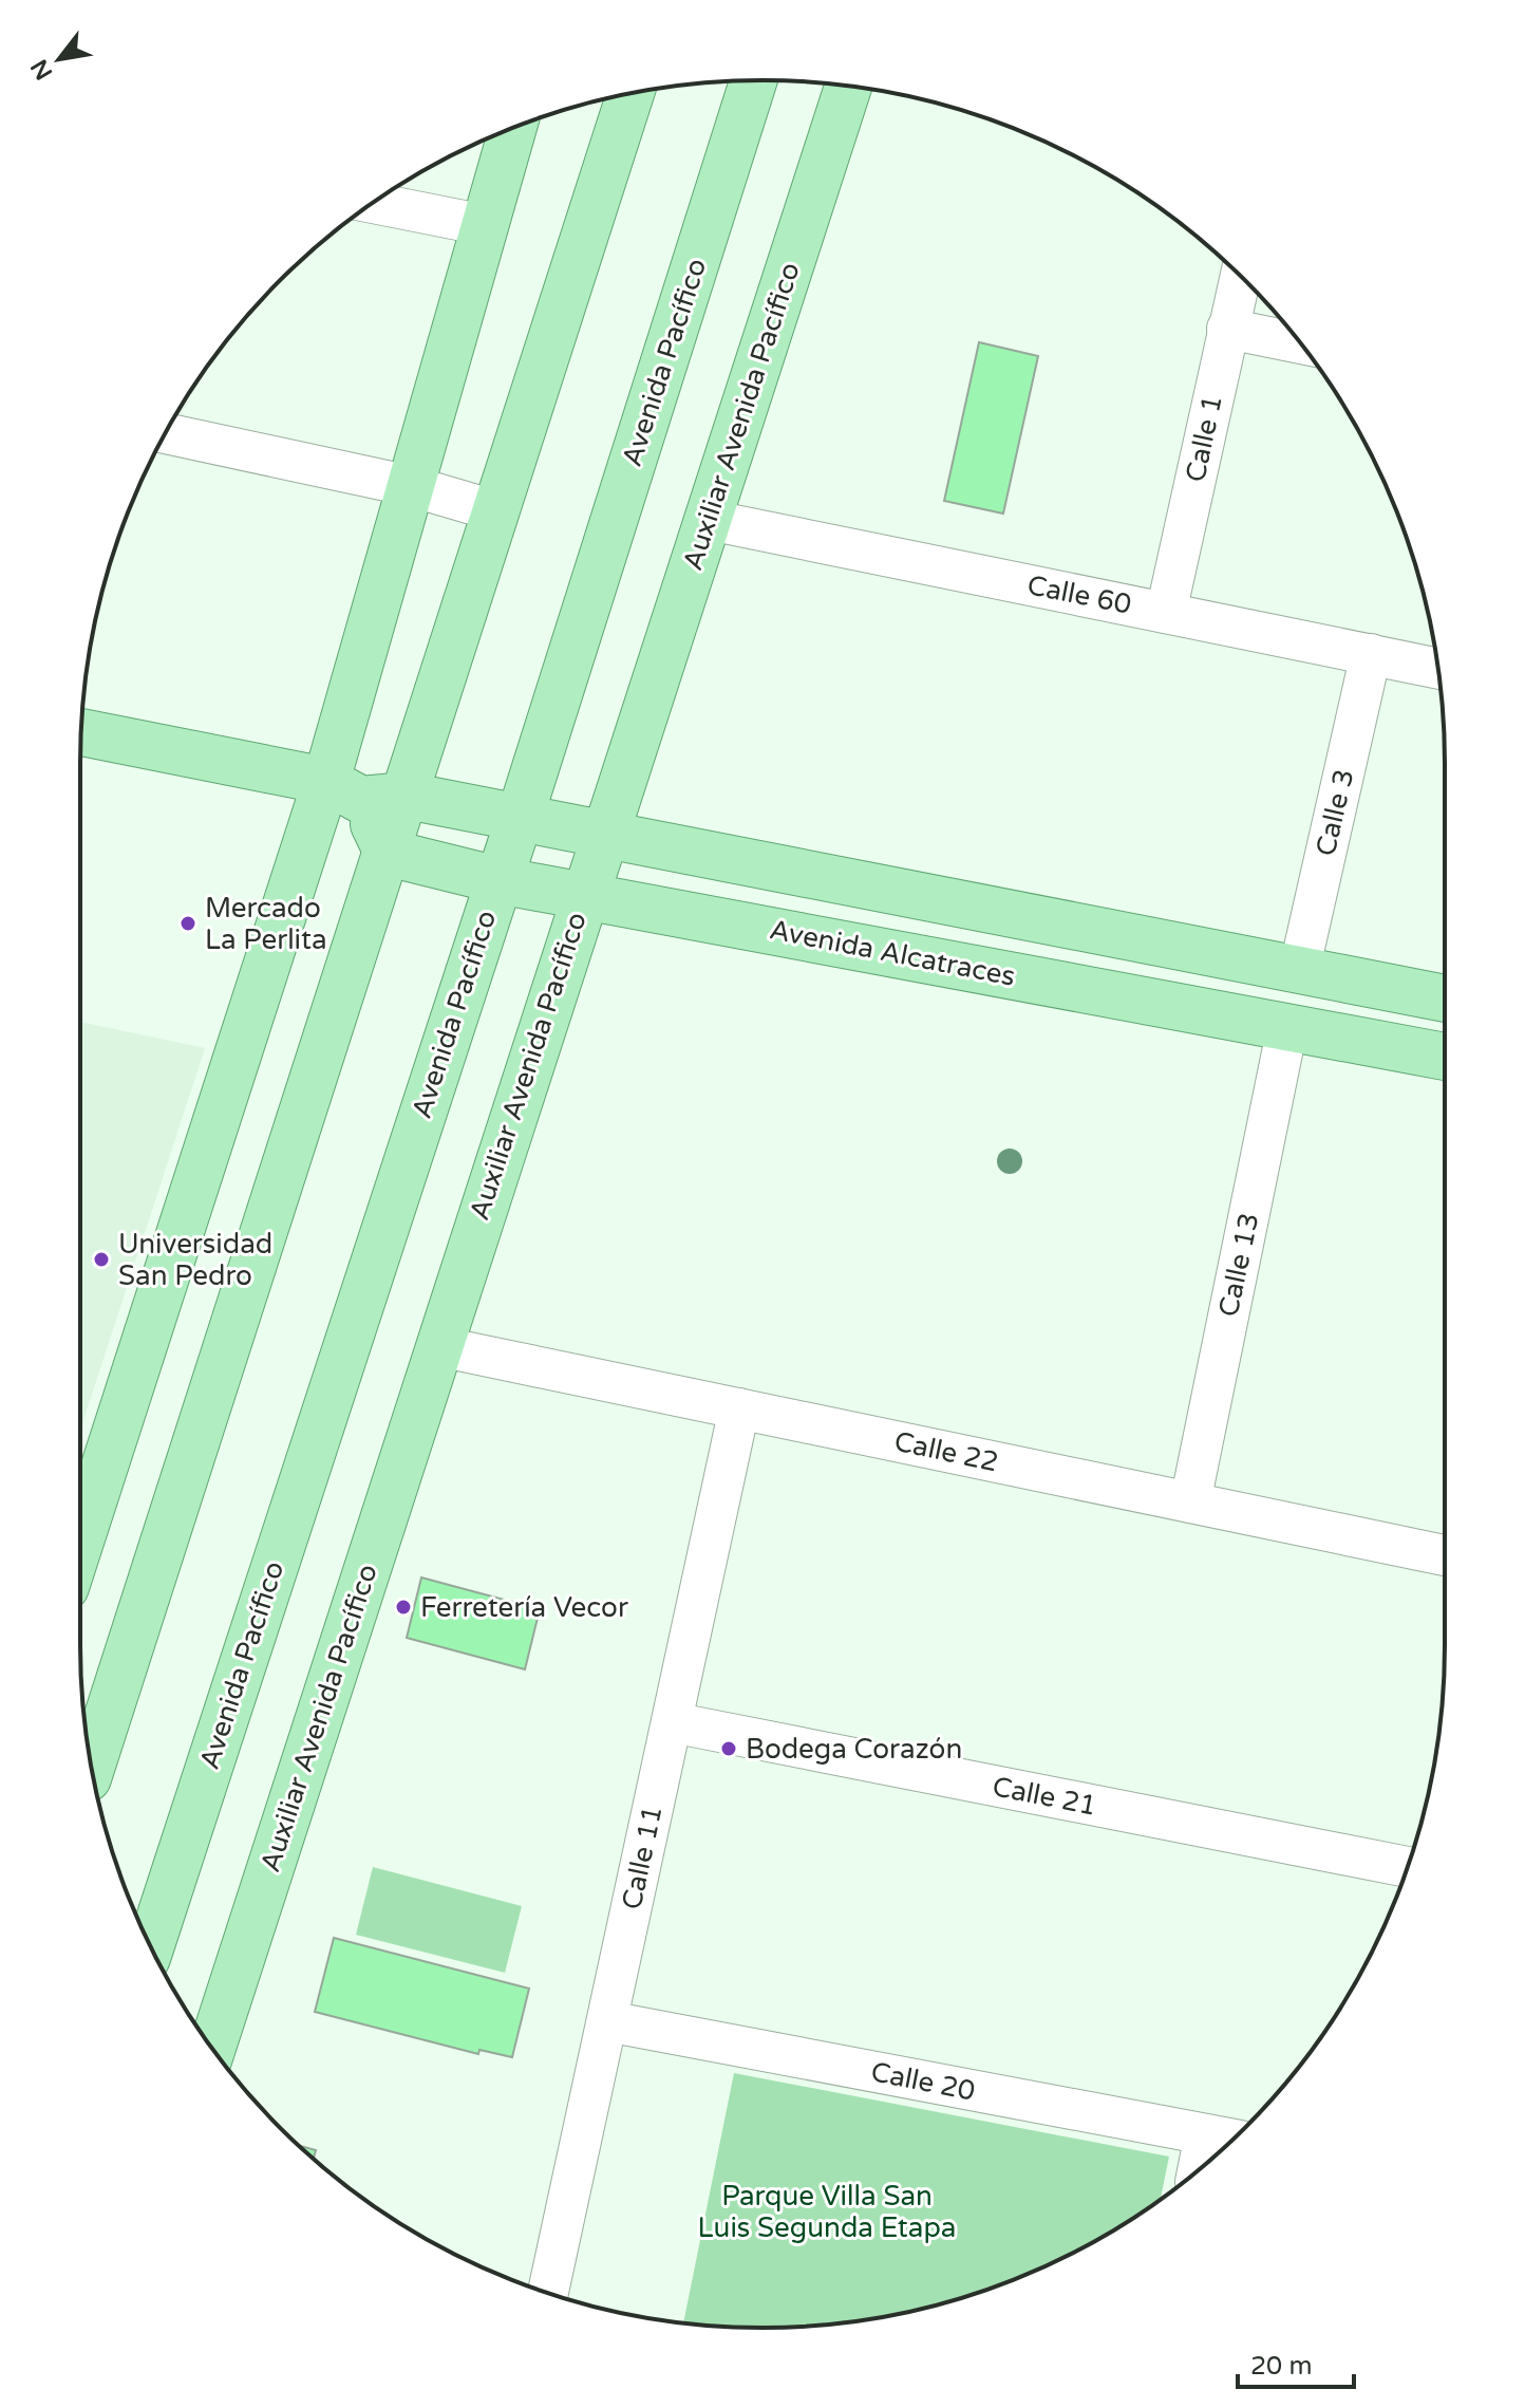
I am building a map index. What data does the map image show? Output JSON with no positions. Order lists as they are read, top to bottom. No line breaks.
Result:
{"streets":{"main road":["Avenida Pacífico","Auxiliar Avenida Pacífico","Avenida Alcatraces"],"street":["Calle 1","Calle 60","Calle 3","Calle 13","Calle 22","Calle 21","Calle 11","Calle 20"]},"crossings":[["Avenida Pacífico","Avenida Alcatraces"],["Auxiliar Avenida Pacífico","Calle 60"],["Auxiliar Avenida Pacífico","Avenida Alcatraces"],["Auxiliar Avenida Pacífico","Calle 22"],["Calle 1","Calle 60"],["Calle 60","Calle 3"],["Avenida Alcatraces","Calle 13"],["Calle 13","Calle 22"],["Calle 22","Calle 11"],["Calle 21","Calle 11"],["Calle 11","Calle 20"]],"parks":["Parque Villa San Luis Segunda Etapa"],"places":["Mercado La Perlita","Universidad San Pedro","Ferretería Vecor","Bodega Corazón"],"scale_bar":"20 m","north":"bottom left"}
